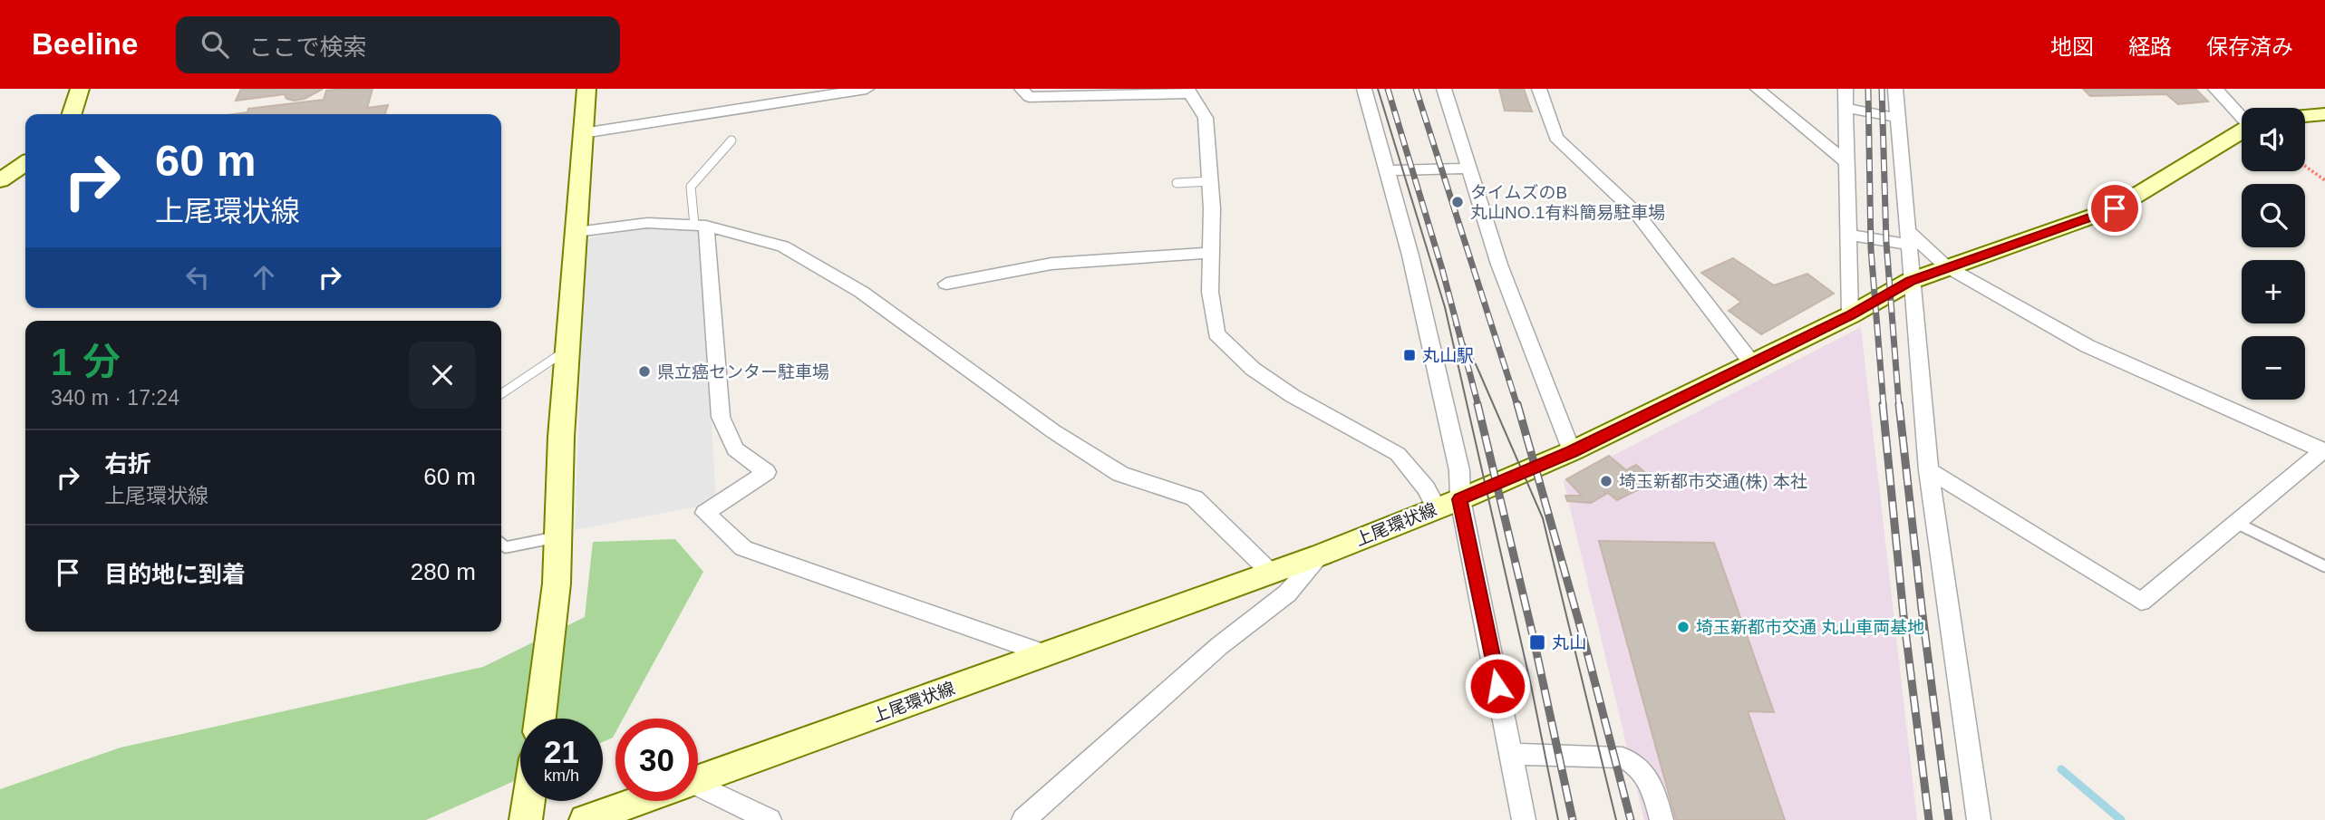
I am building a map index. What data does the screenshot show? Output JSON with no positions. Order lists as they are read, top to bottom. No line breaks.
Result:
{"streets":{"main road":["上尾環状線"]},"places":{"other":["タイムズのB 丸山NO.1有料簡易駐車場","県立癌センター駐車場","埼玉新都市交通(株) 本社","埼玉新都市交通 丸山車両基地"],"transit":["丸山駅","丸山"]},"page":{"header":"Beeline","search":"ここで検索","nav":["地図","経路","保存済み"],"map_buttons":["+","−"],"turn":["60 m","上尾環状線"],"heading":["1 分","340 m · 17:24"],"list":[{"name":"右折","note":"上尾環状線","value":"60 m"},{"name":"目的地に到着","value":"280 m"}],"speed":"21 km/h","limit":"30"}}
